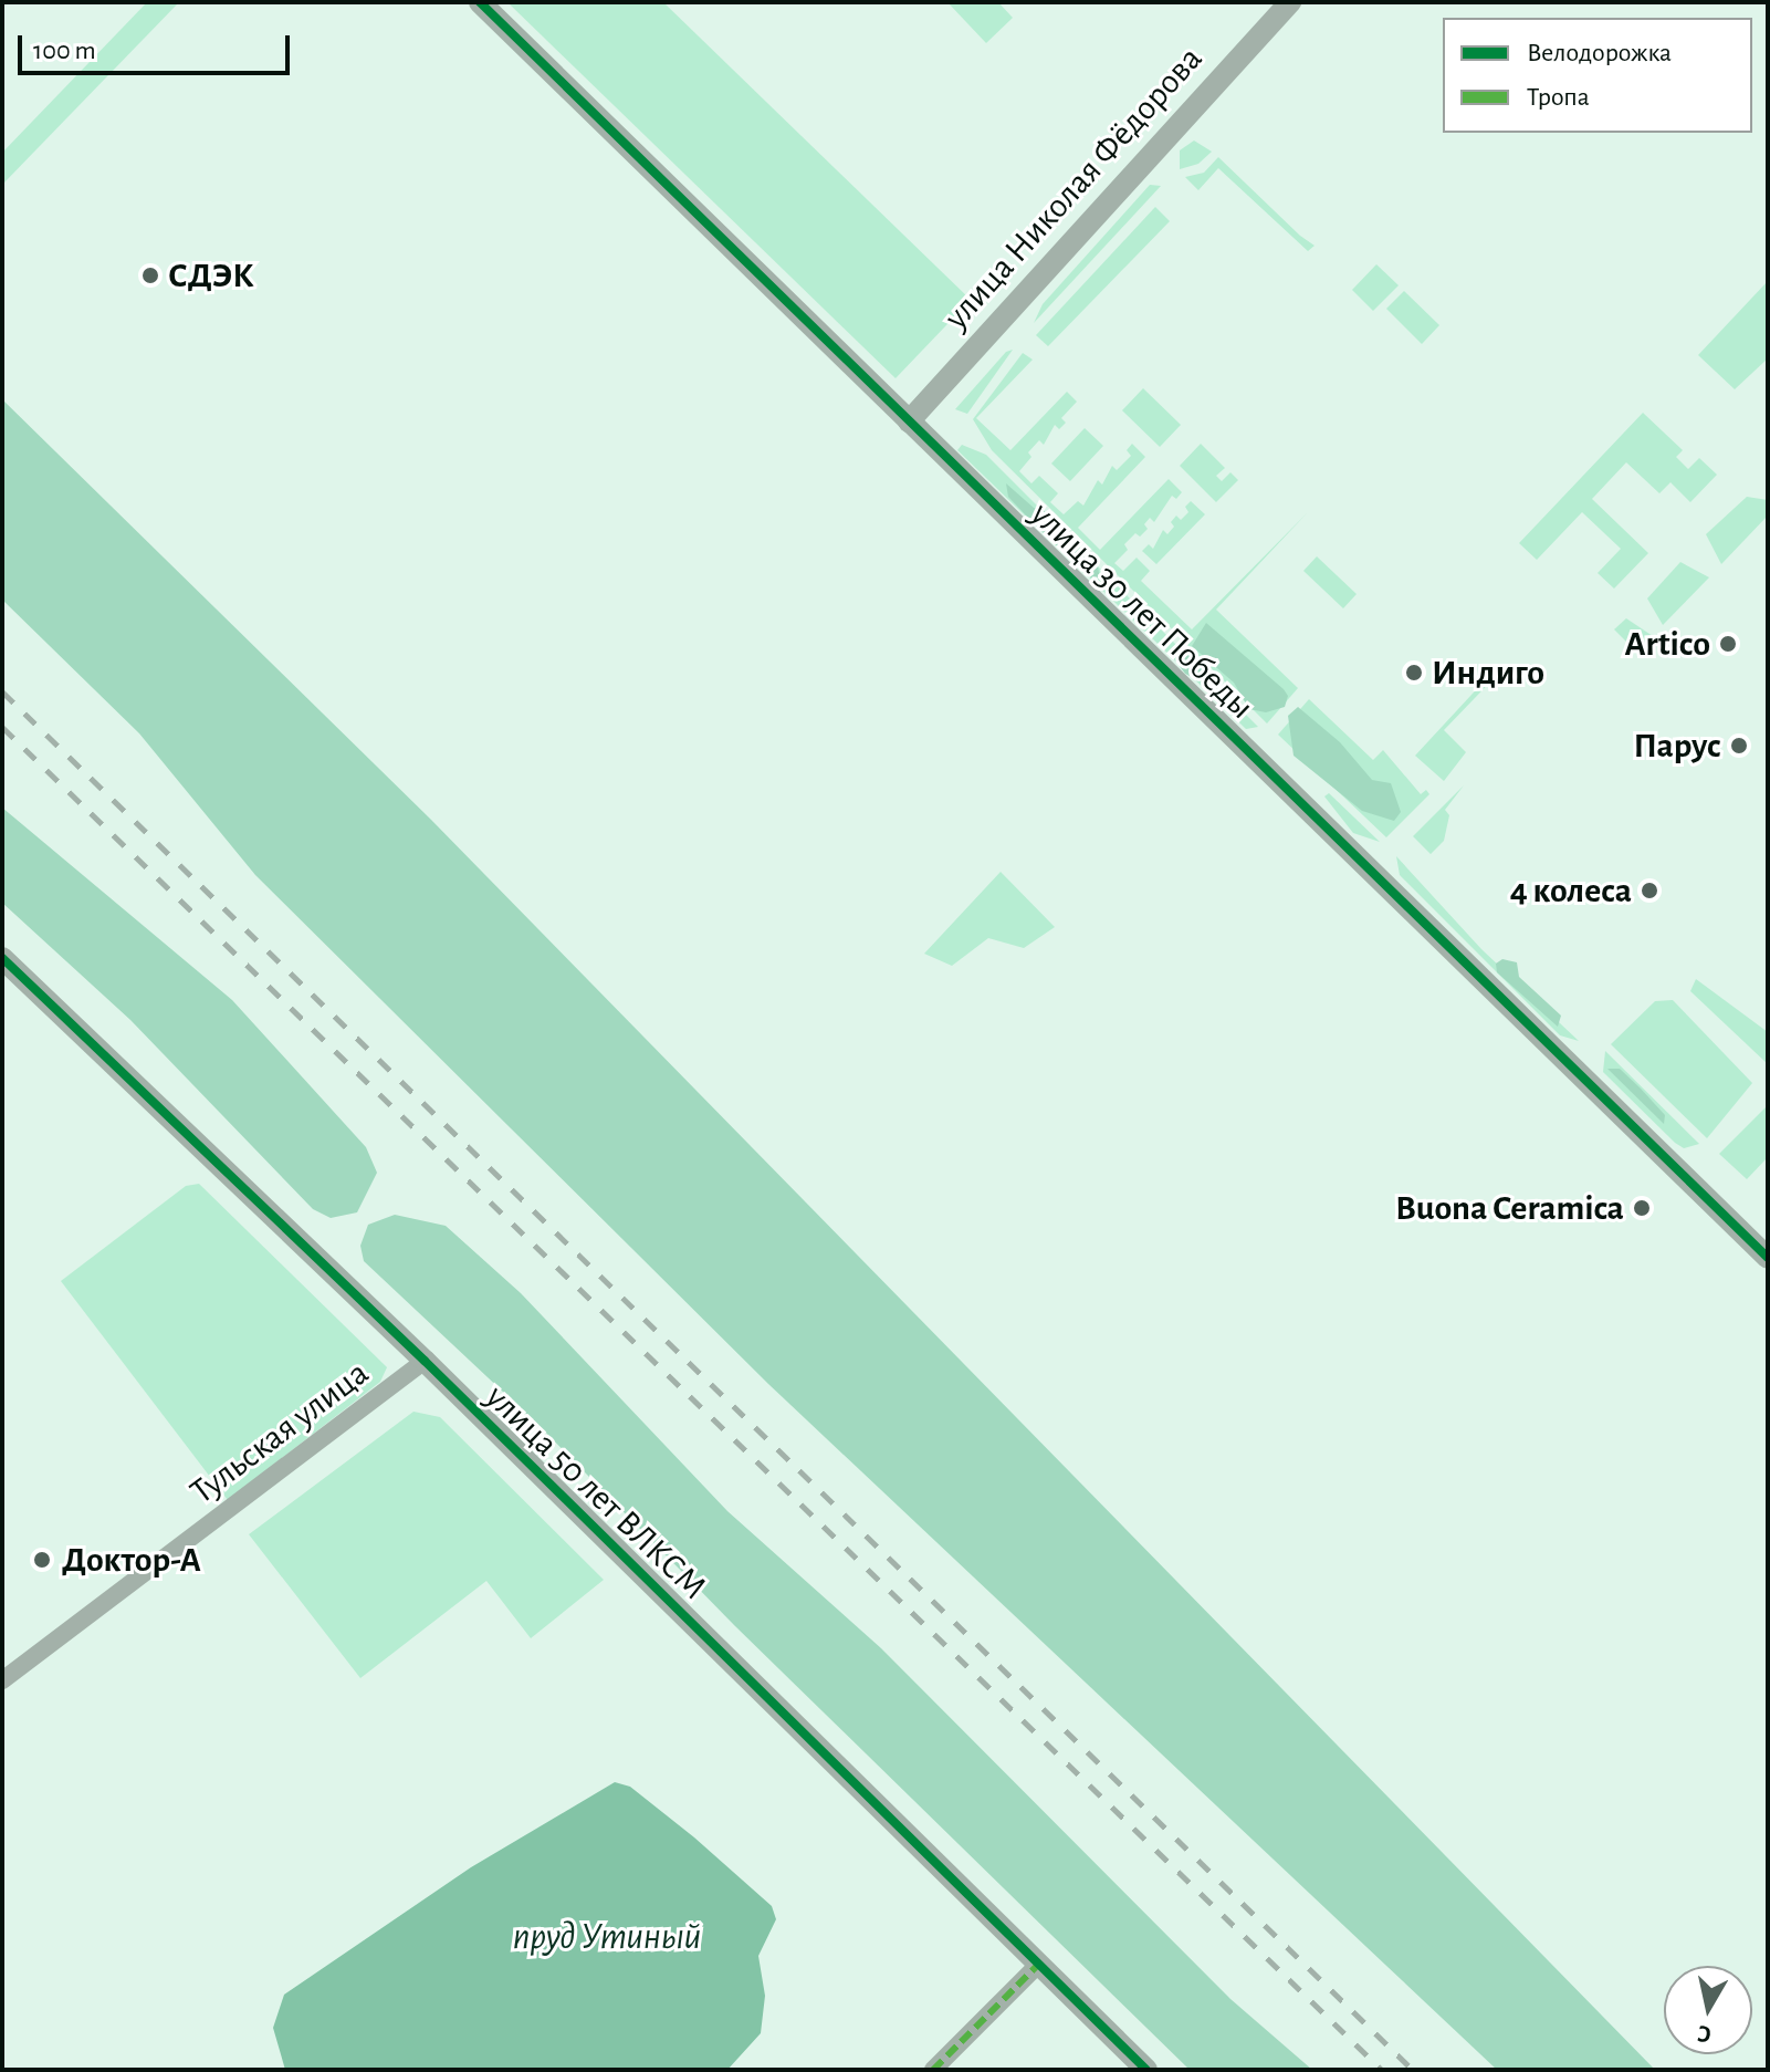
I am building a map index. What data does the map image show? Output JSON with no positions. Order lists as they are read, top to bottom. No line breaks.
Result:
{"streets":{"street":["улица Николая Фёдорова","улица 30 лет Победы","Тульская улица","улица 50 лет ВЛКСМ"]},"crossings":[["улица Николая Фёдорова","улица 30 лет Победы"],["Тульская улица","улица 50 лет ВЛКСМ"]],"water":["пруд Утиный"],"places":["СДЭК","Artico","Индиго","Парус","4 колеса","Buona Ceramica","Доктор-А"],"legend":["Велодорожка","Тропа"],"scale_bar":"100 m","north":"bottom"}
